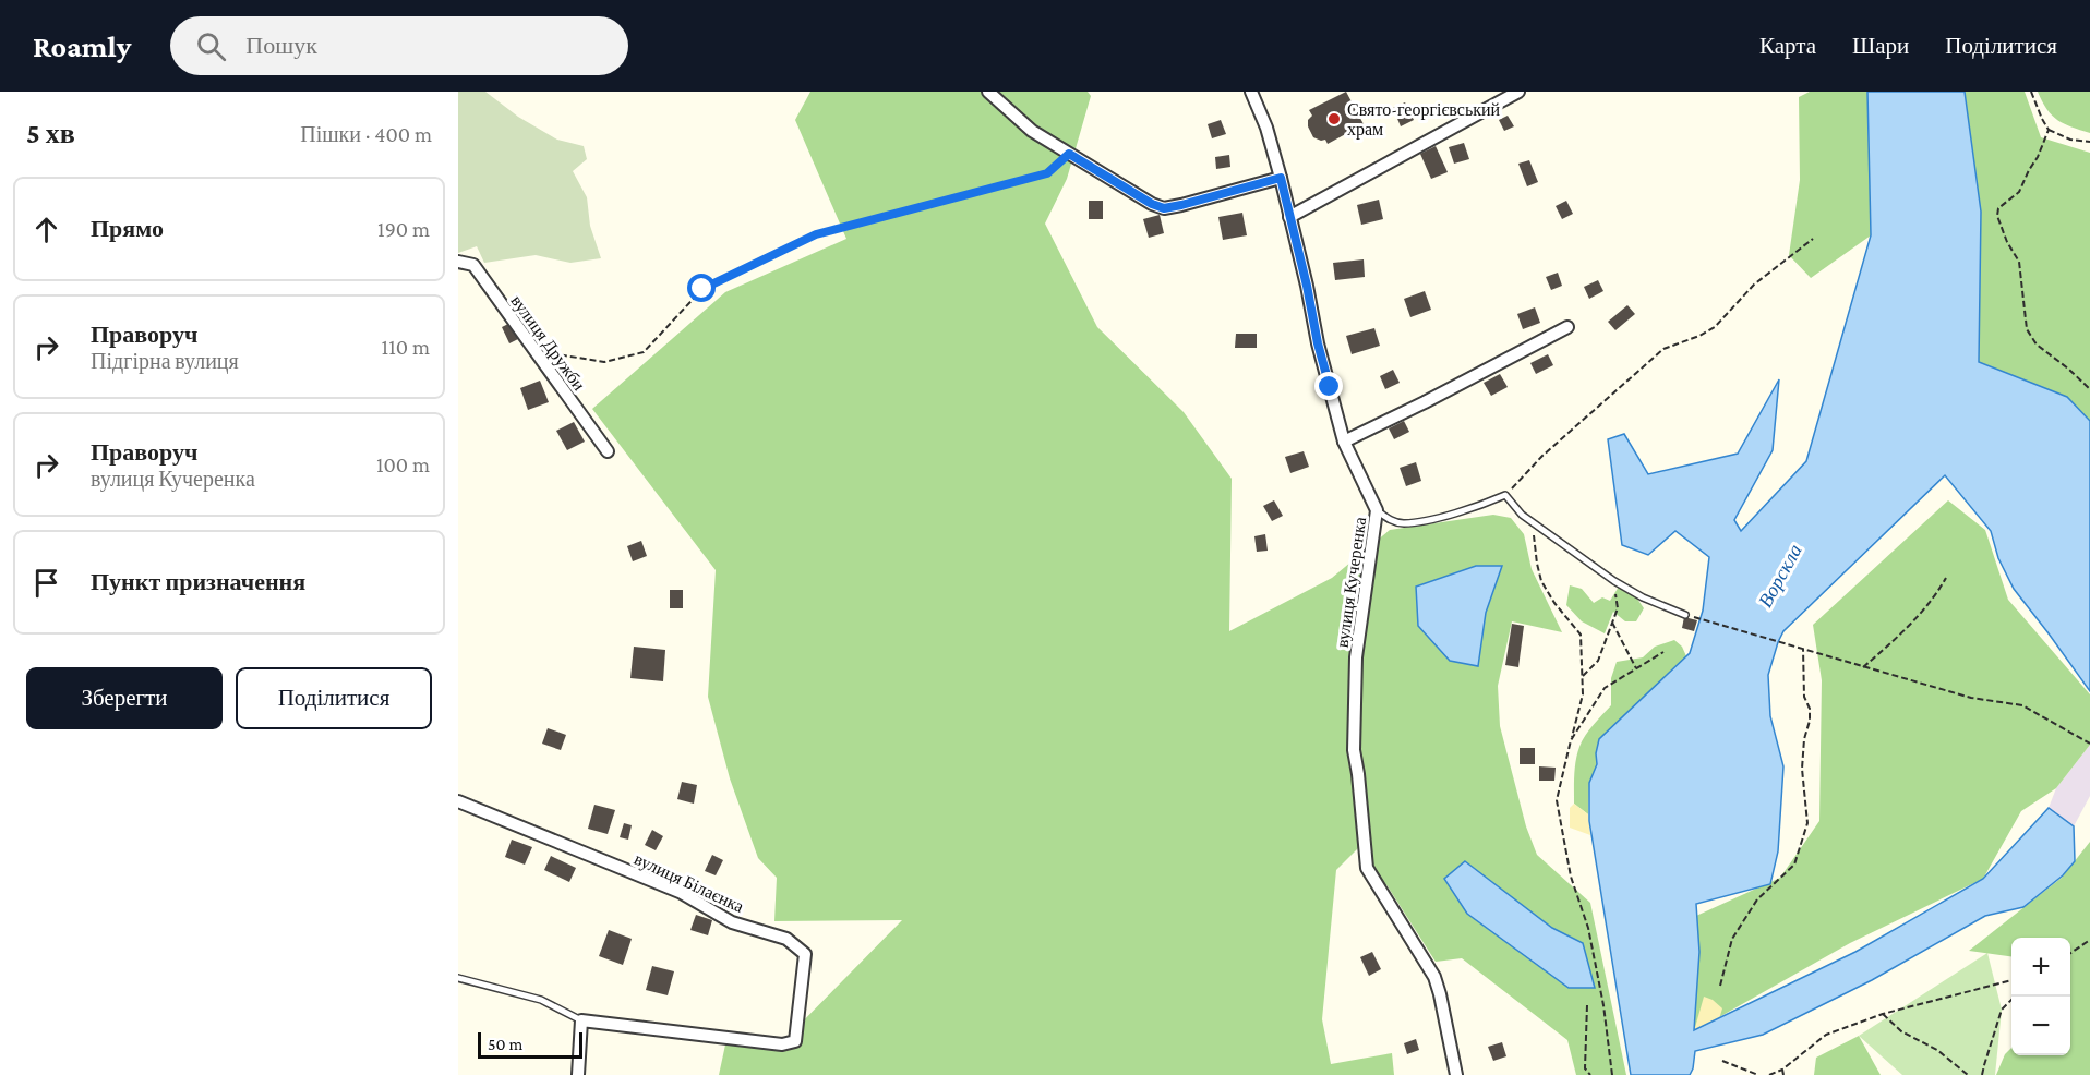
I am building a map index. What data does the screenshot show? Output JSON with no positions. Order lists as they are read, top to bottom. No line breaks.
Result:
{"streets":{"street":["вулиця Дружби","вулиця Кучеренка","вулиця Білаєнка"]},"water":["Ворскла"],"places":["Свято-георгієвський храм"],"scale_bar":"50 m","page":{"header":"Roamly","search":"Пошук","nav":["Карта","Шари","Поділитися"],"heading":["5 хв","Пішки · 400 m"],"list":[["Прямо","190 m"],["Праворуч","Підгірна вулиця","110 m"],["Праворуч","вулиця Кучеренка","100 m"],"Пункт призначення"],"buttons":["Зберегти","Поділитися"],"map_buttons":["+","−"],"scale":"50 m"}}
